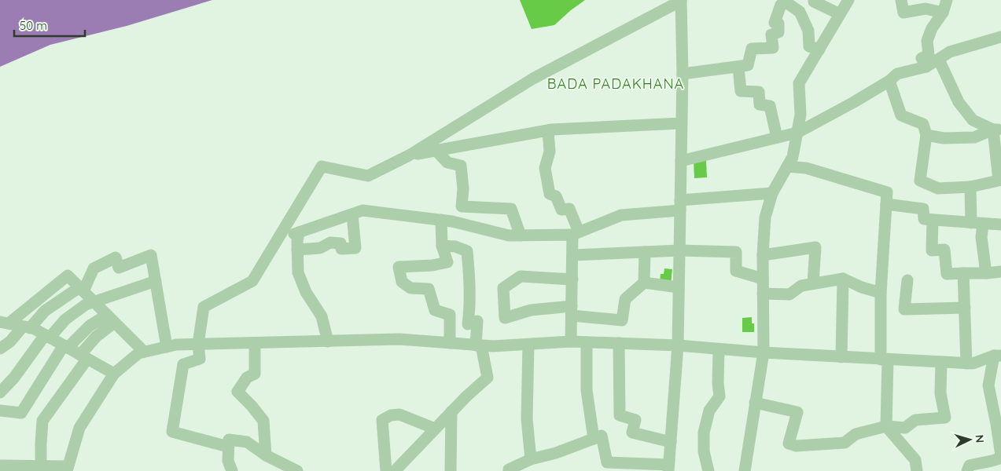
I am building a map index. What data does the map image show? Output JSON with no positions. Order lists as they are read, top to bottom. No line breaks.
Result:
{"districts":["BADA PADAKHANA"],"scale_bar":"50 m","north":"right"}
